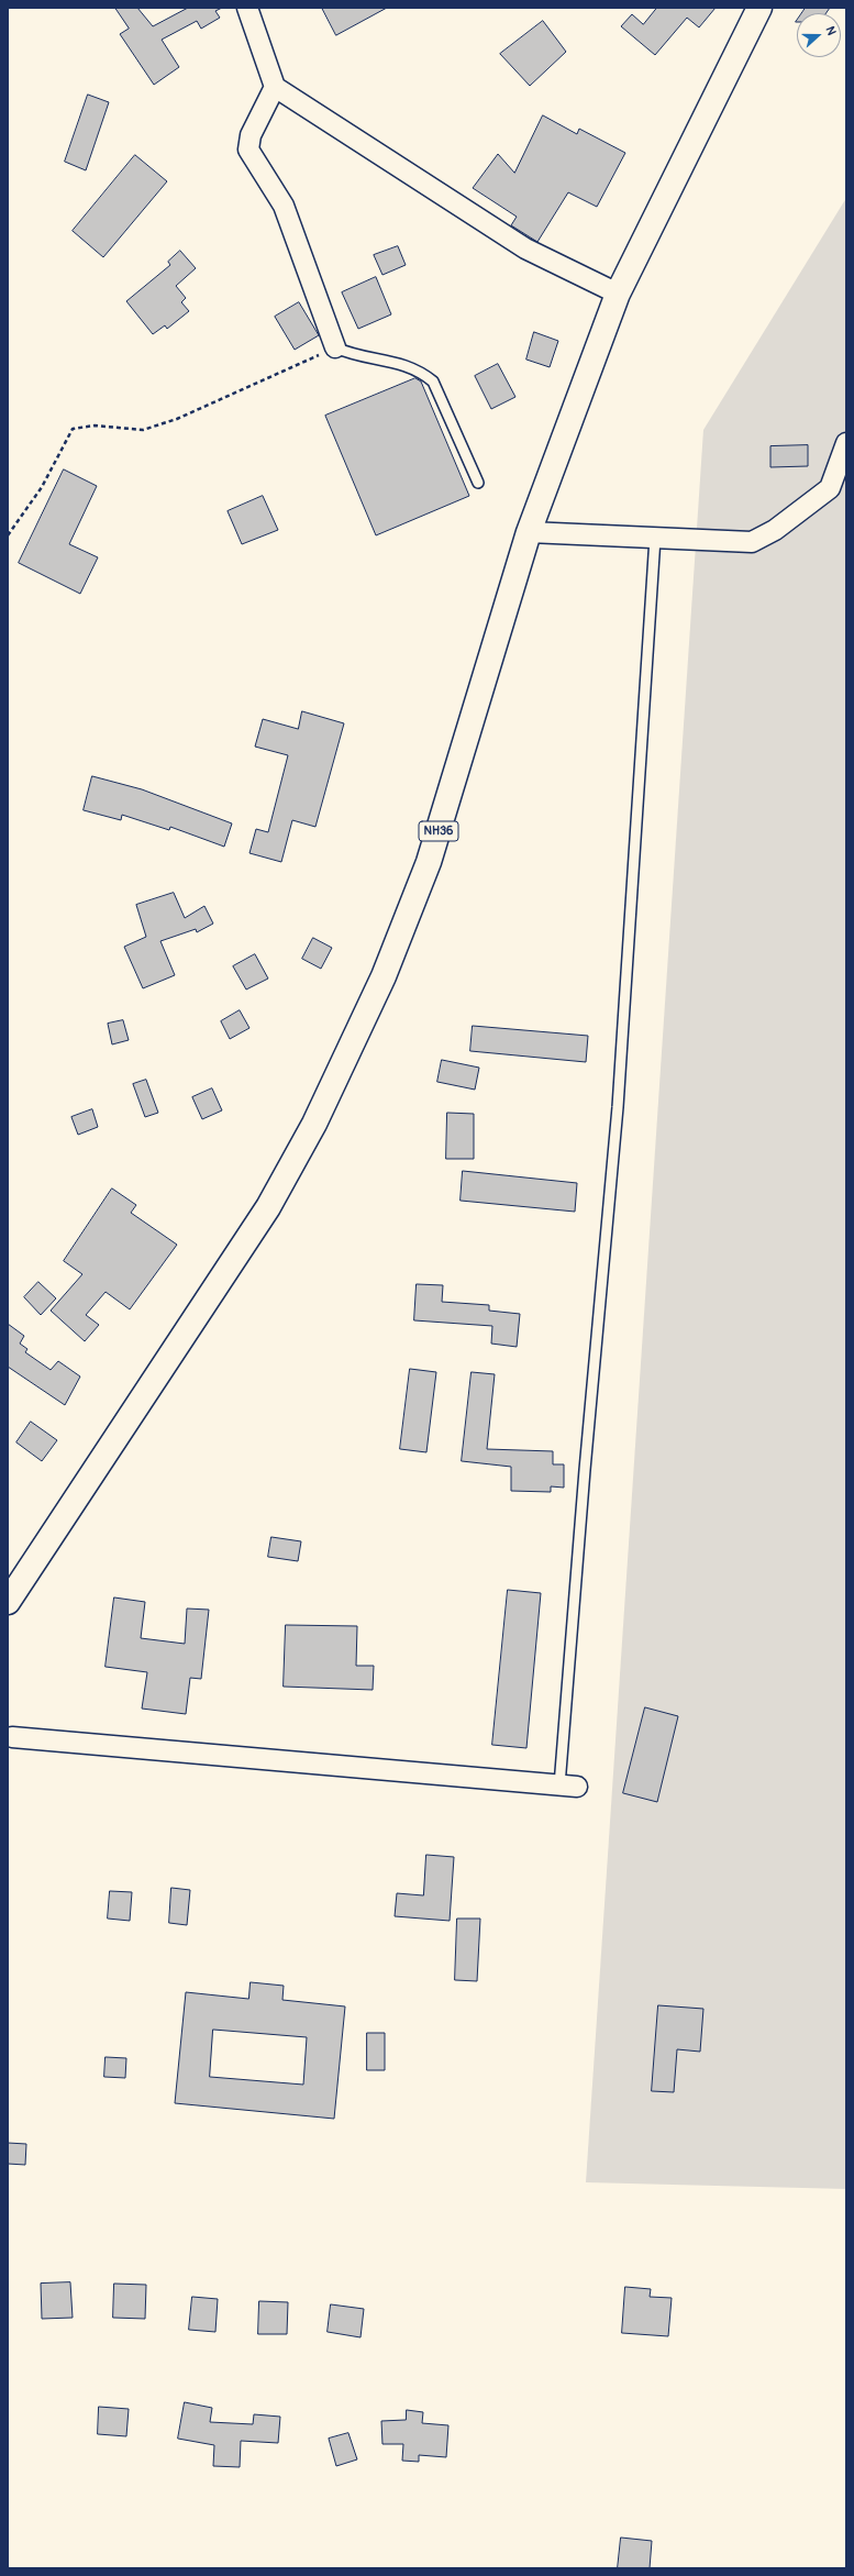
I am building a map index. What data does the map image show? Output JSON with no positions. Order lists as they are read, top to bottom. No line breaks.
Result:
{"streets":{"highway":["NH36"]},"north":"right"}
